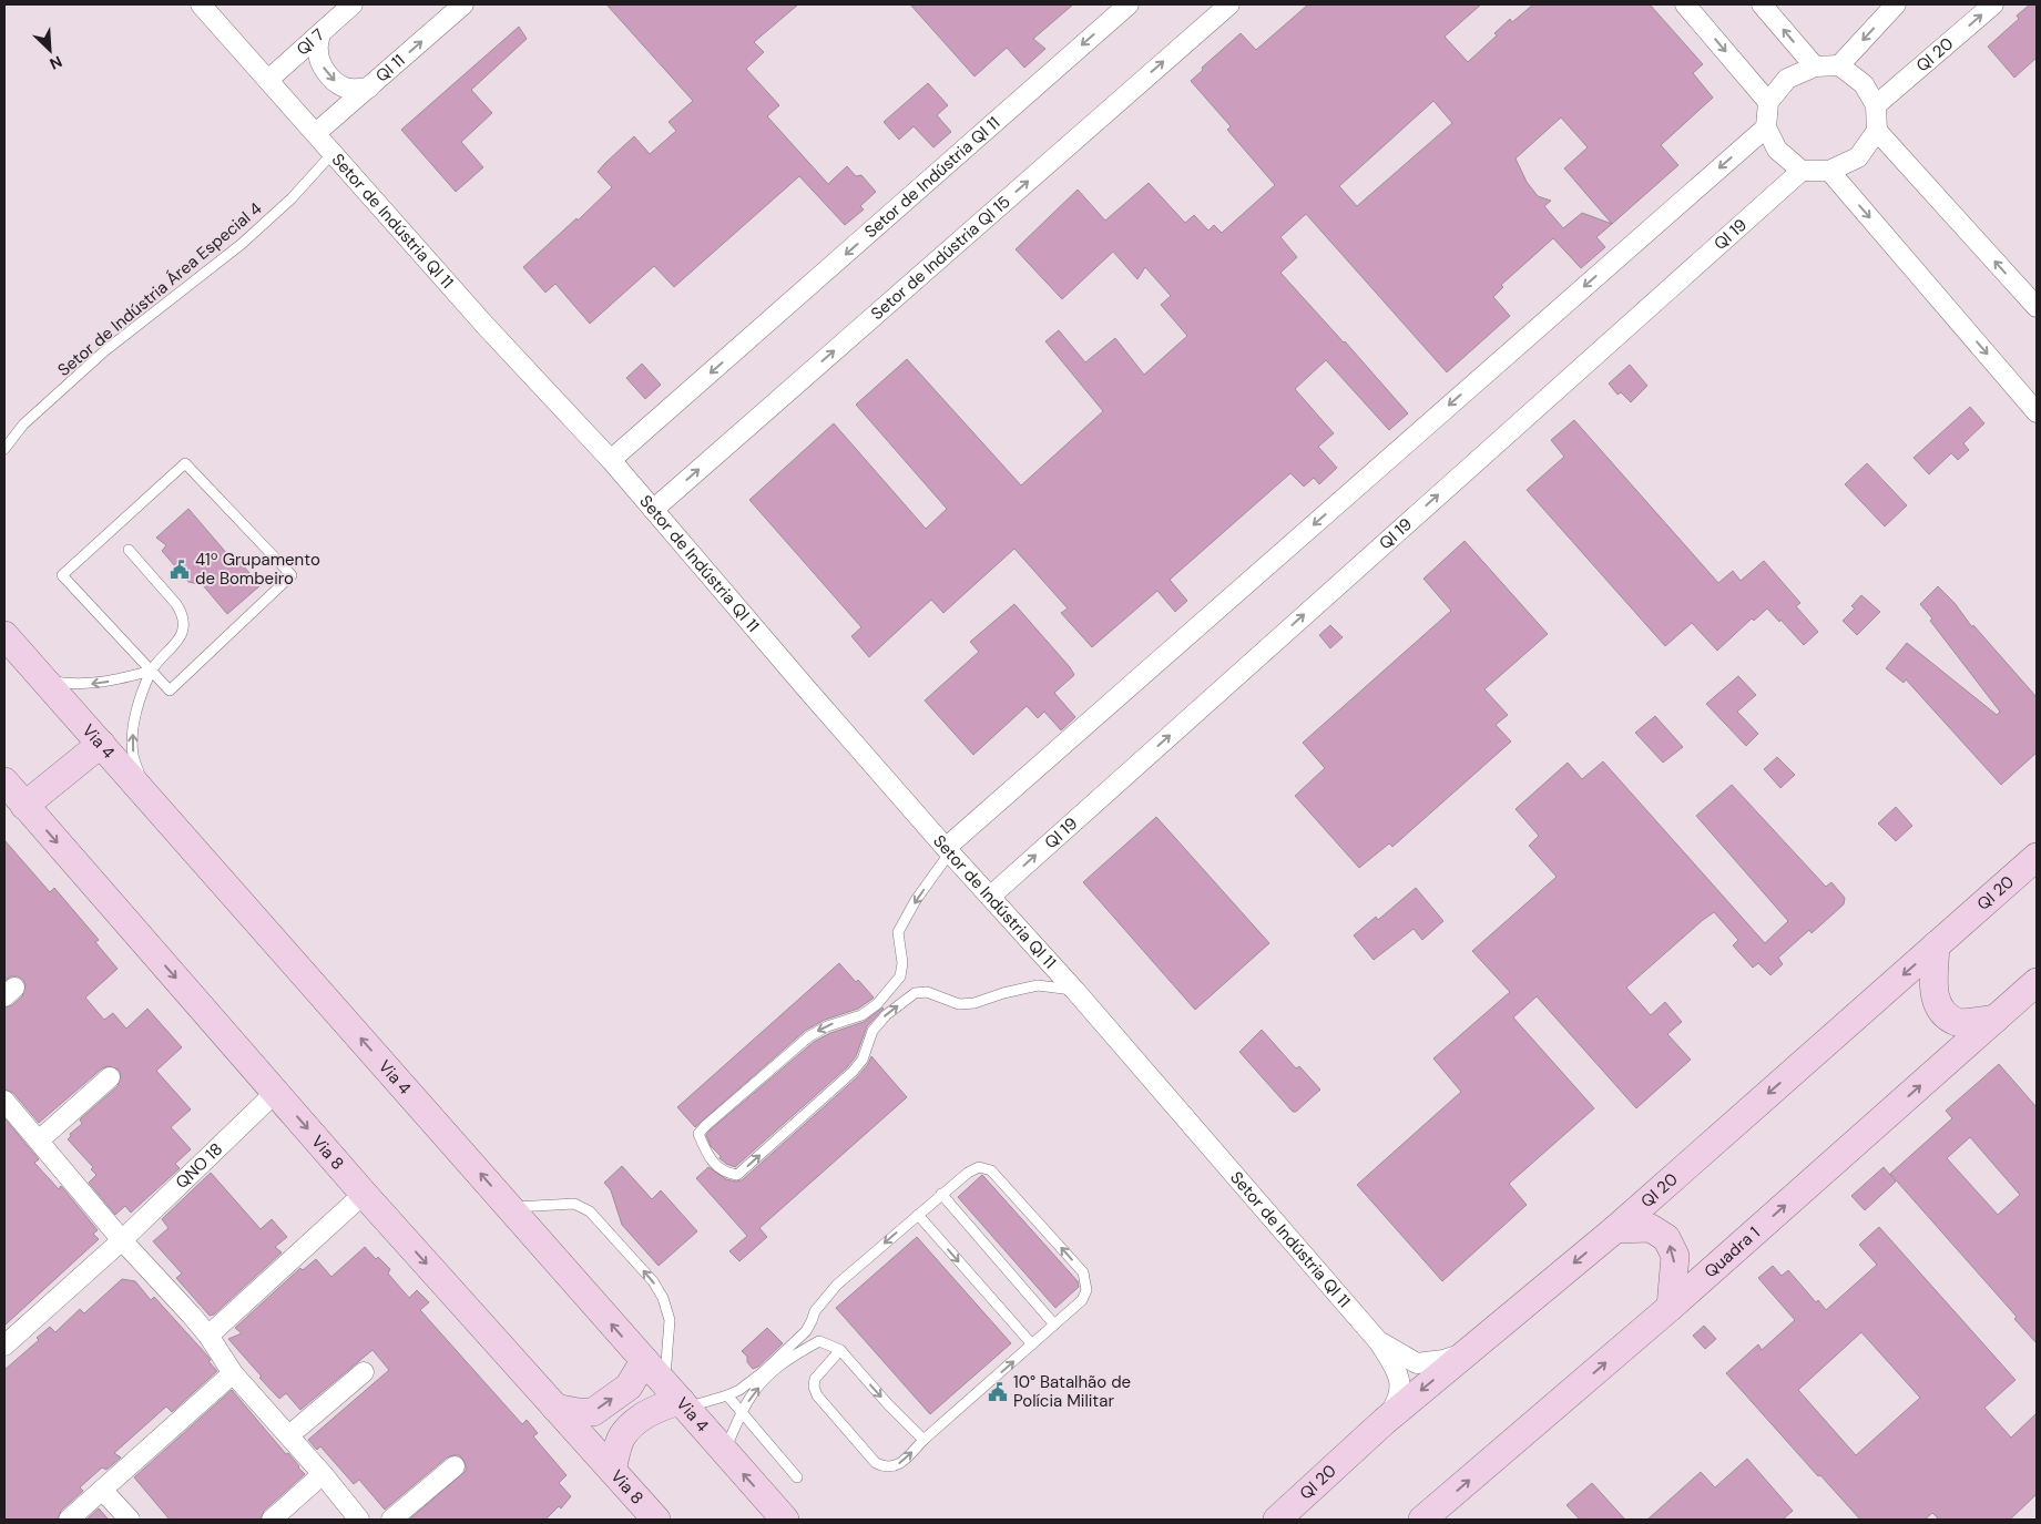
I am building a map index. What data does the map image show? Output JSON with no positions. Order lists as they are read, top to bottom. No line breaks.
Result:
{"streets":{"main road":["QI 20","Via 4","Via 8","Quadra 1"],"street":["QI 7","QI 11","Setor de Indústria QI 11","QI 19","Setor de Indústria QI 15","QNO 18"],"lane":["Setor de Indústria Área Especial 4"]},"crossings":[["QI 7","Setor de Indústria QI 11"],["QI 20","QI 19"],["QI 11","Setor de Indústria QI 11"],["Setor de Indústria QI 11","QI 19"],["Setor de Indústria QI 11","Setor de Indústria QI 15"],["Setor de Indústria QI 11","Setor de Indústria Área Especial 4"],["Via 8","QNO 18"]],"one_way":["QI 11","Setor de Indústria QI 15","Via 4","Via 8","Quadra 1"],"places":{"public building":["41º Grupamento de Bombeiro","10° Batalhão de Polícia Militar"]},"north":"bottom right"}
